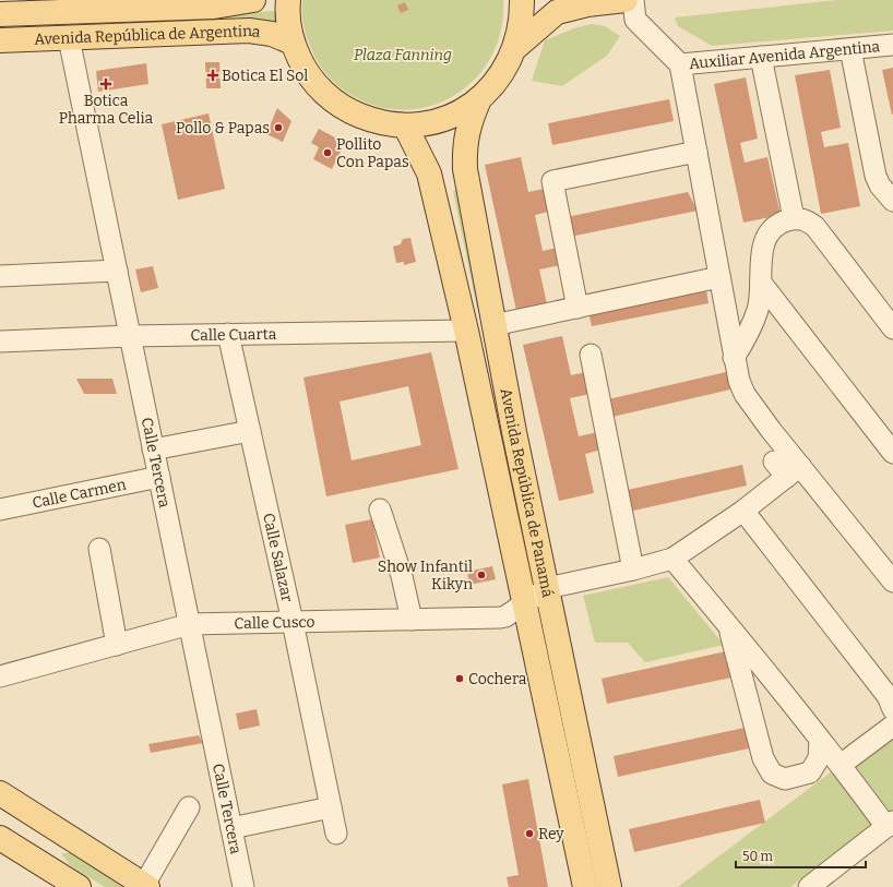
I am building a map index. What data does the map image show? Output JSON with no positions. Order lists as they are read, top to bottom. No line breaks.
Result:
{"streets":{"main road":["Avenida República de Argentina","Avenida República de Panamá"],"street":["Auxiliar Avenida Argentina","Calle Cuarta","Calle Tercera","Calle Carmen","Calle Salazar","Calle Cusco"]},"crossings":[["Avenida República de Argentina","Calle Tercera"],["Calle Cuarta","Calle Tercera"],["Calle Cuarta","Avenida República de Panamá"],["Calle Cuarta","Calle Salazar"],["Calle Tercera","Calle Carmen"],["Calle Tercera","Calle Cusco"],["Avenida República de Panamá","Calle Cusco"],["Calle Salazar","Calle Cusco"]],"parks":["Plaza Fanning"],"places":{"health":["Botica El Sol","Botica Pharma Celia"],"other":["Pollo & Papas","Pollito Con Papas","Show Infantil Kikyn","Cochera","Rey"]},"scale_bar":"50 m"}
